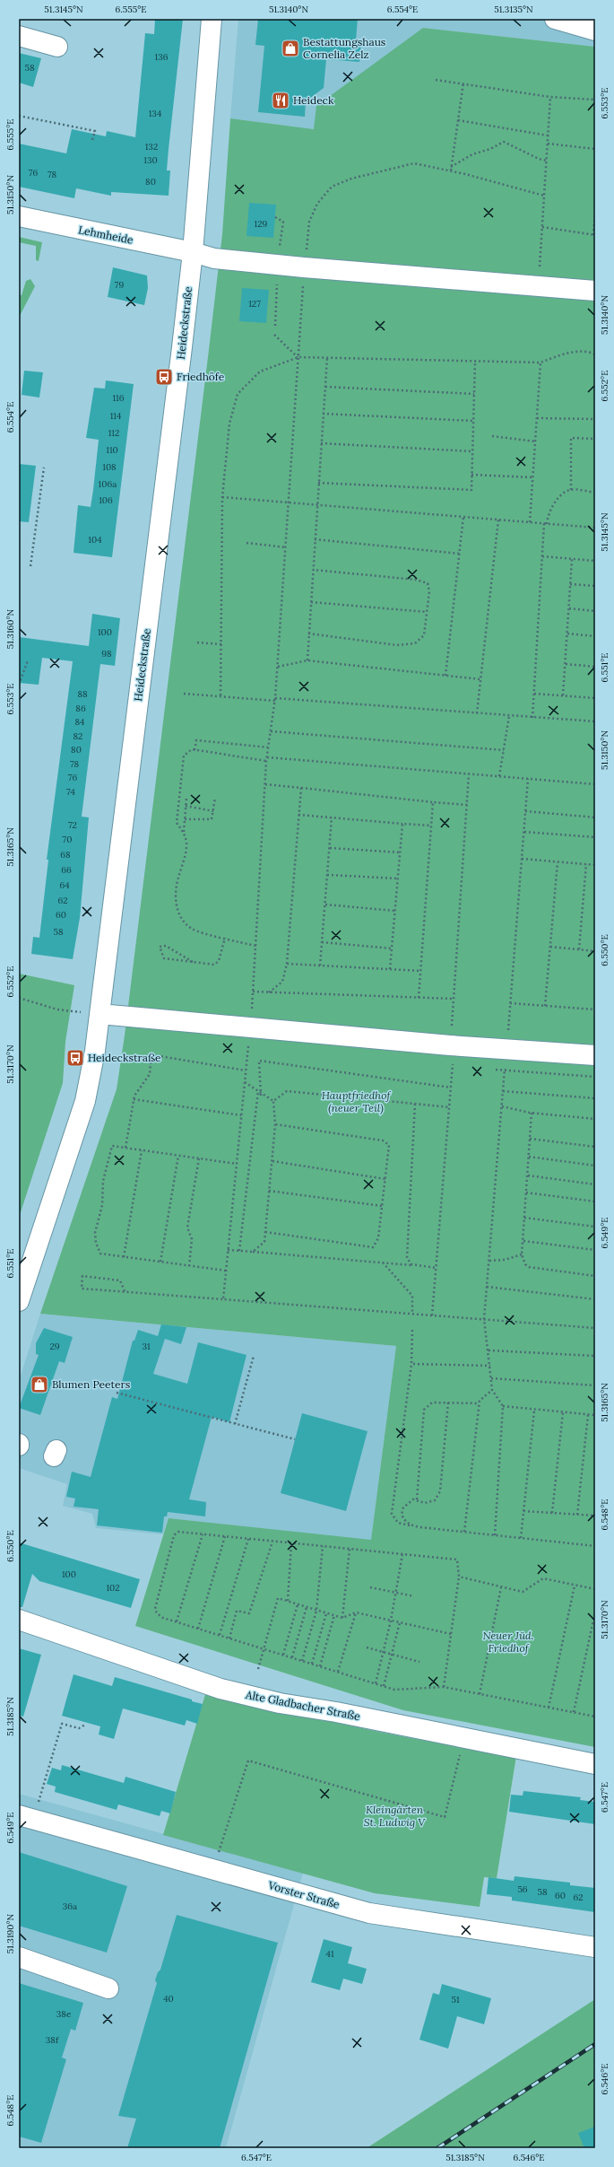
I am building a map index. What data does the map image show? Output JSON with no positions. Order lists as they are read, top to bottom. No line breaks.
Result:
{"streets":{"street":["Lehmheide","Heideckstraße","Alte Gladbacher Straße","Vorster Straße"]},"crossings":[["Lehmheide","Heideckstraße"]],"parks":["Hauptfriedhof (neuer Teil)","Neuer Jüd. Friedhof","Kleingärten St. Ludwig V"],"places":{"shop":["Bestattungshaus Cornelia Zelz","Blumen Peeters"],"restaurant":["Heideck"],"bus stop":["Friedhöfe","Heideckstraße"]},"house_numbers":["136","58","134","132","130","76","78","80","129","79","127","116","114","112","110","108","106a","106","104","100","98","88","86","84","82","80","78","76","74","72","70","68","66","64","62","60","58","29","31","100","102","56","58","60","62","36a","41","40","51","38e","38f"],"coordinates":["51.3145°N","6.555°E","51.3140°N","6.554°E","51.3135°N","6.553°E","51.3150°N","6.552°E","51.3160°N","6.551°E","51.3165°N","6.550°E","51.3170°N","6.549°E","6.548°E","51.3185°N","6.547°E","51.3190°N","6.546°E"]}
